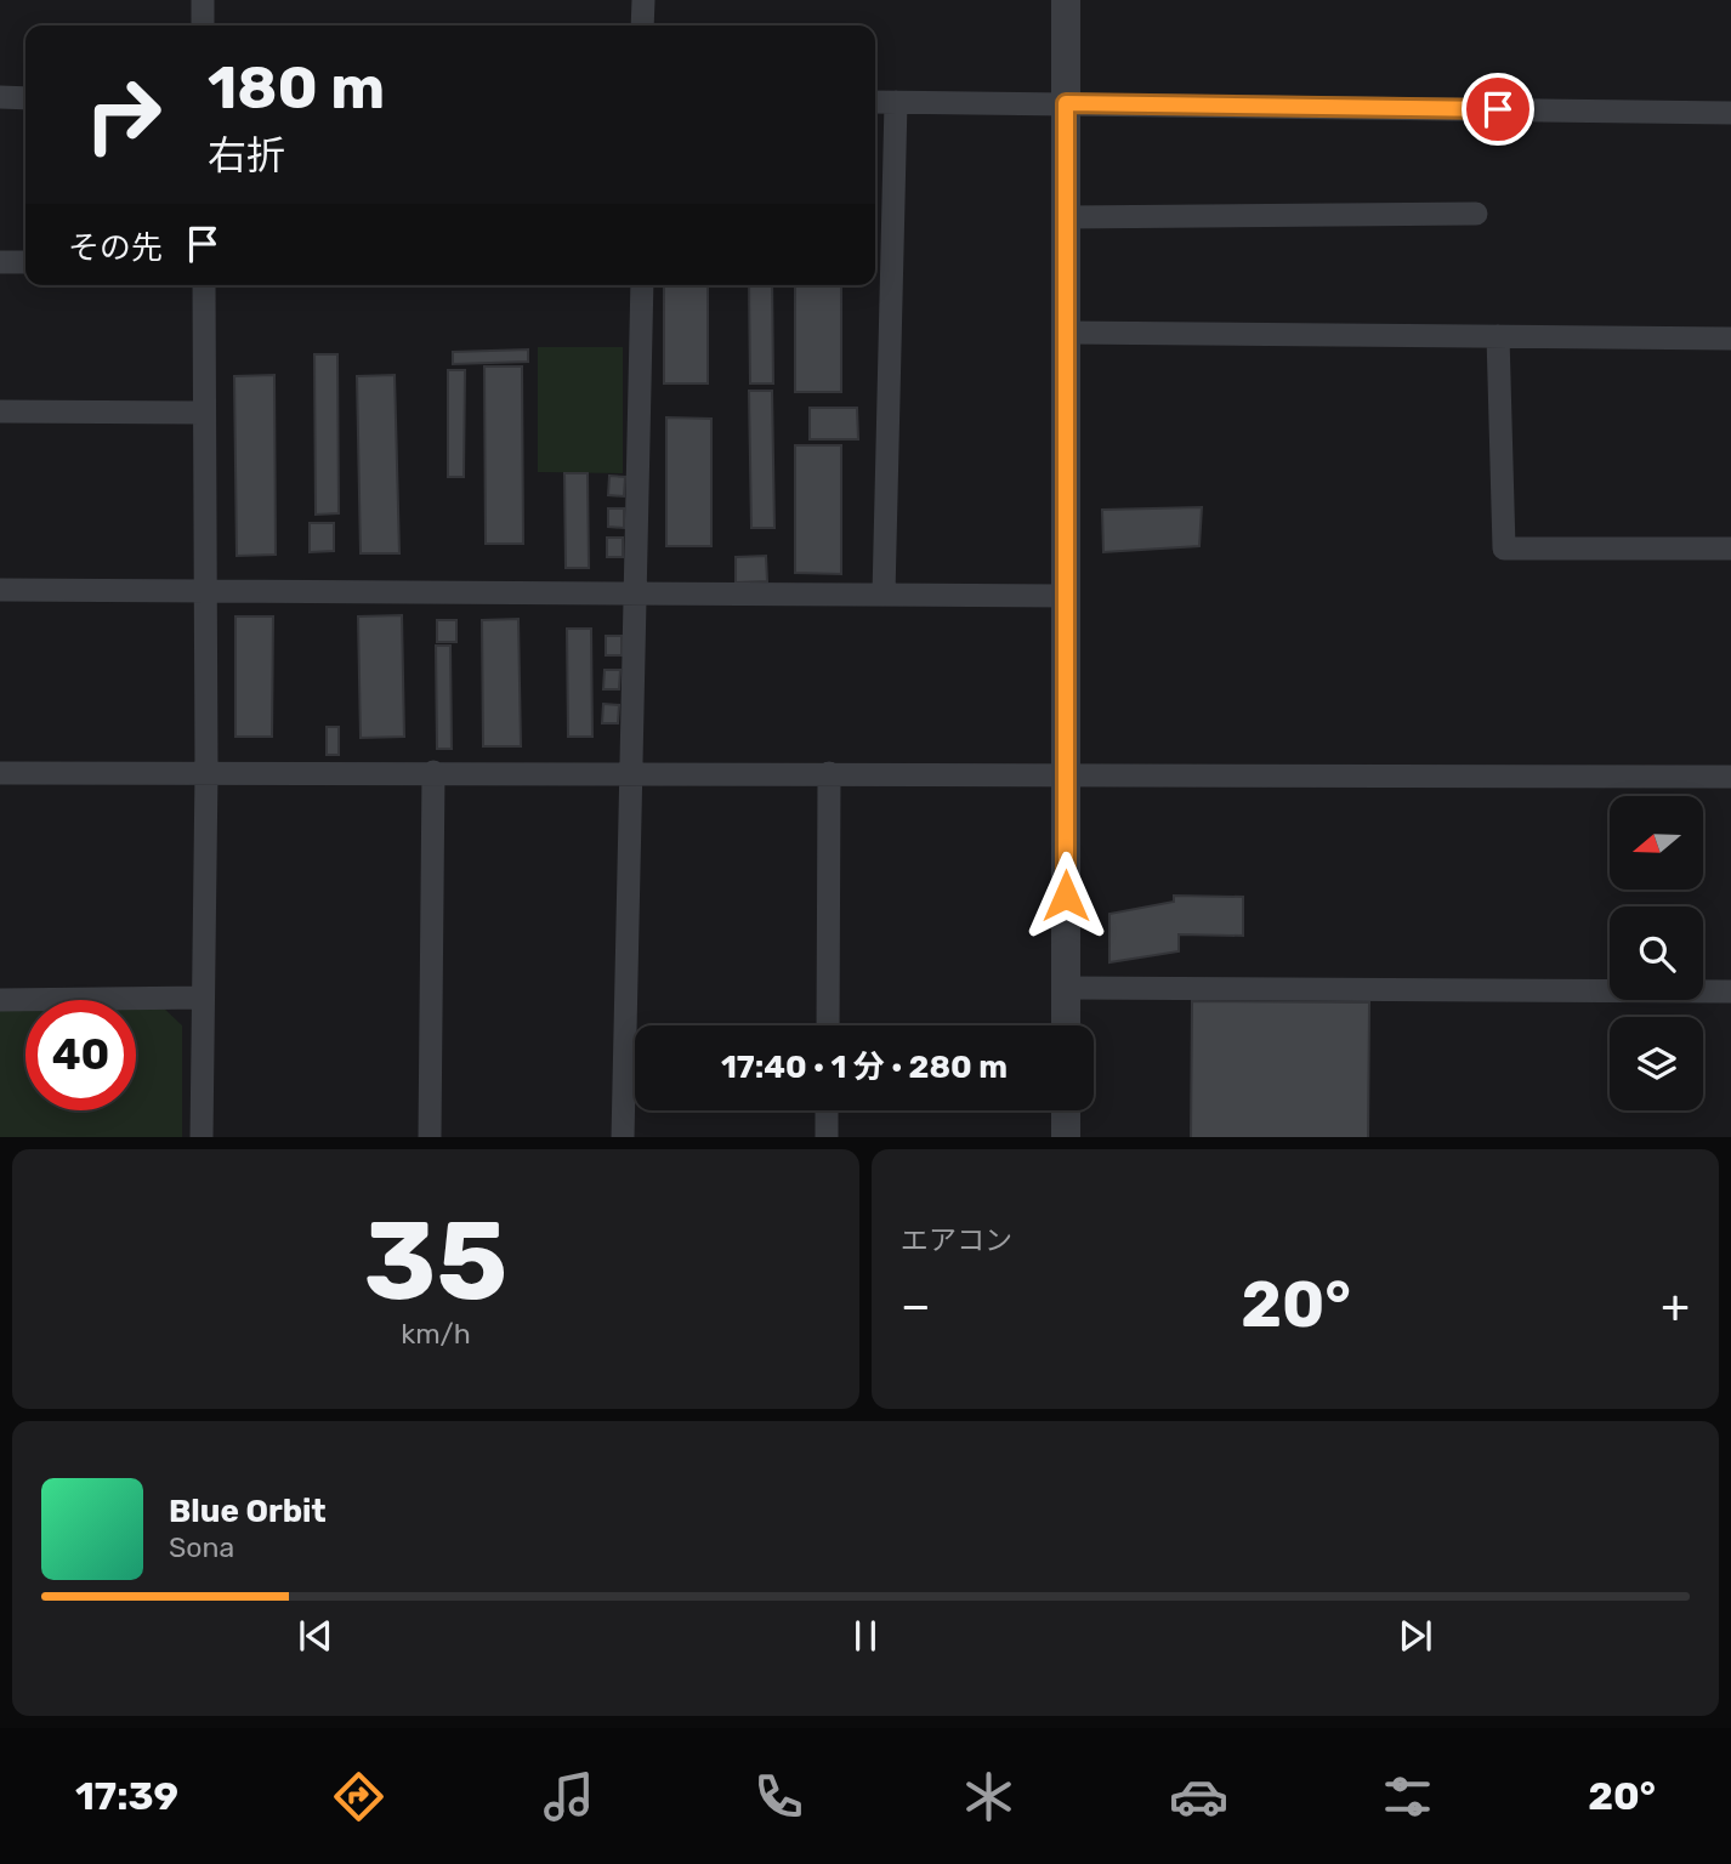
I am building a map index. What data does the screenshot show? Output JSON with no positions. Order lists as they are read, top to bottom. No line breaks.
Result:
{"north":"left","page":{"turn":["180 m","右折"],"then":"その先","limit":"40","trip":"17:40 · 1 分 · 280 m","tile":[["35","km/h"],"エアコン"],"heat":["−","20°","+"],"song":["Blue Orbit","Sona"],"tabs":["17:39","20°"]}}
